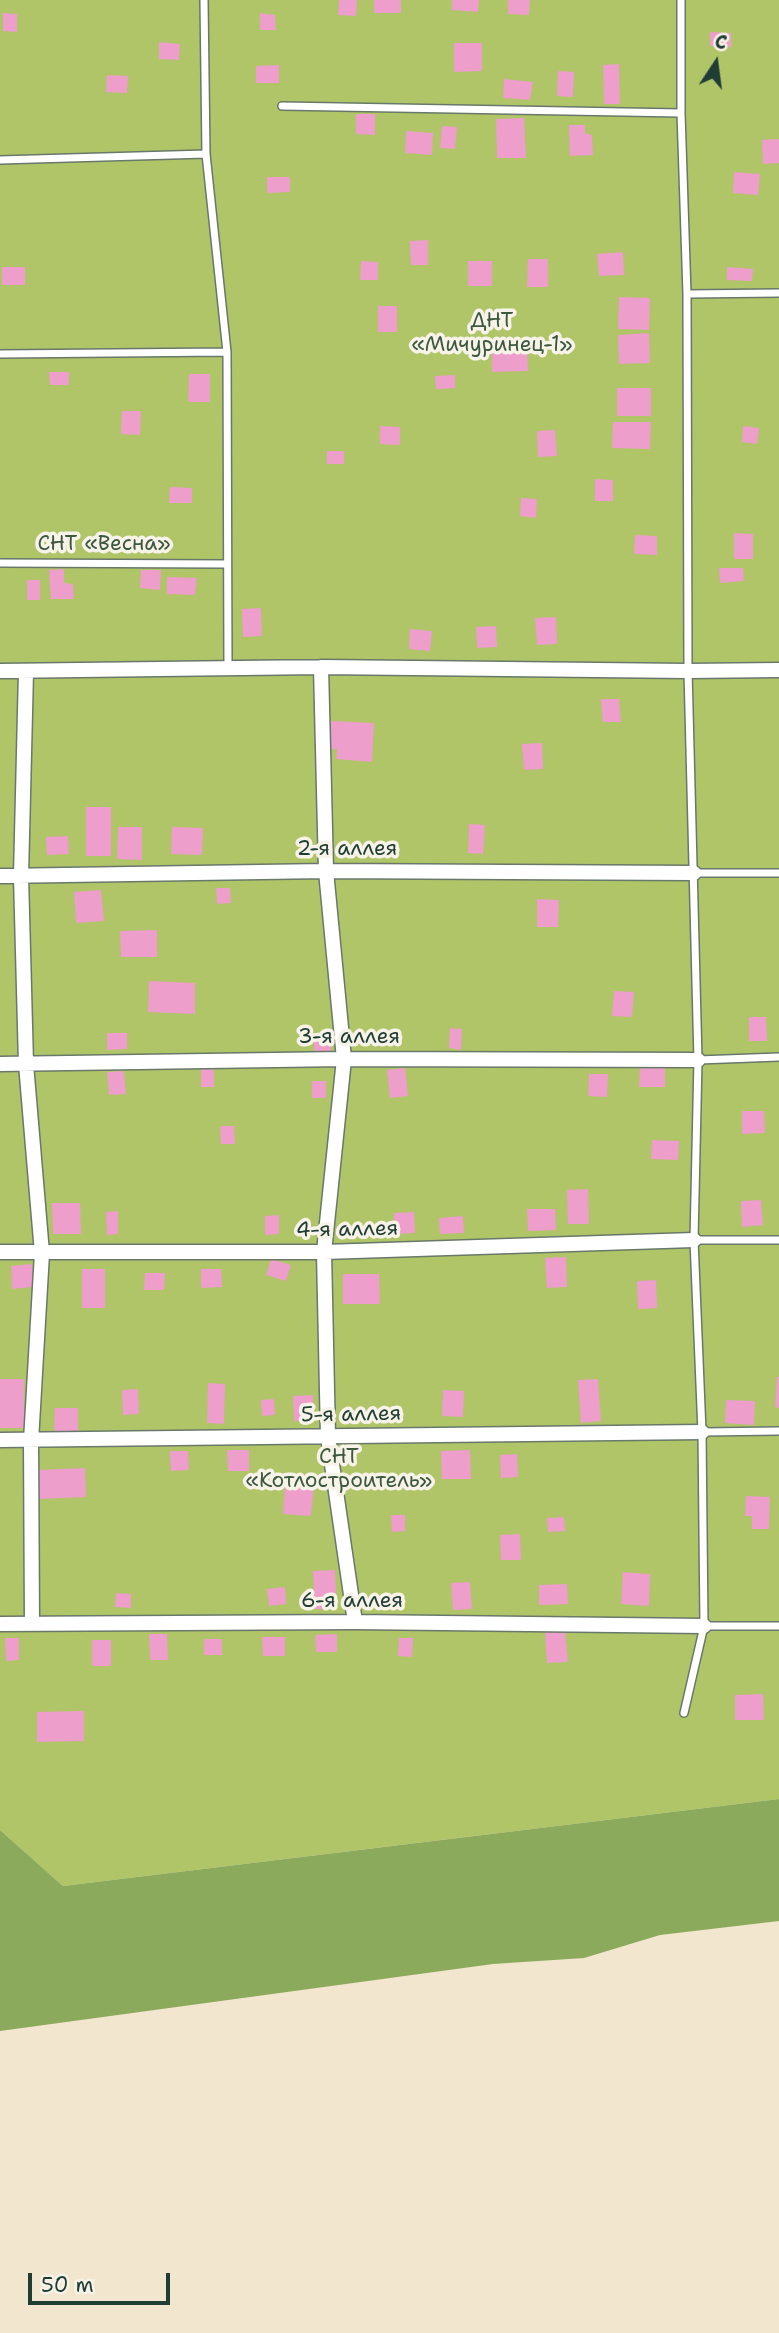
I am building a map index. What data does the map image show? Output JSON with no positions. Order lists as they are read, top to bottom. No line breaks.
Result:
{"streets":{"street":["2-я аллея","3-я аллея","4-я аллея","5-я аллея","6-я аллея"]},"parks":["ДНТ «Мичуринец-1»","СНТ «Весна»","СНТ «Котлостроитель»"],"scale_bar":"50 m","north":"top"}
